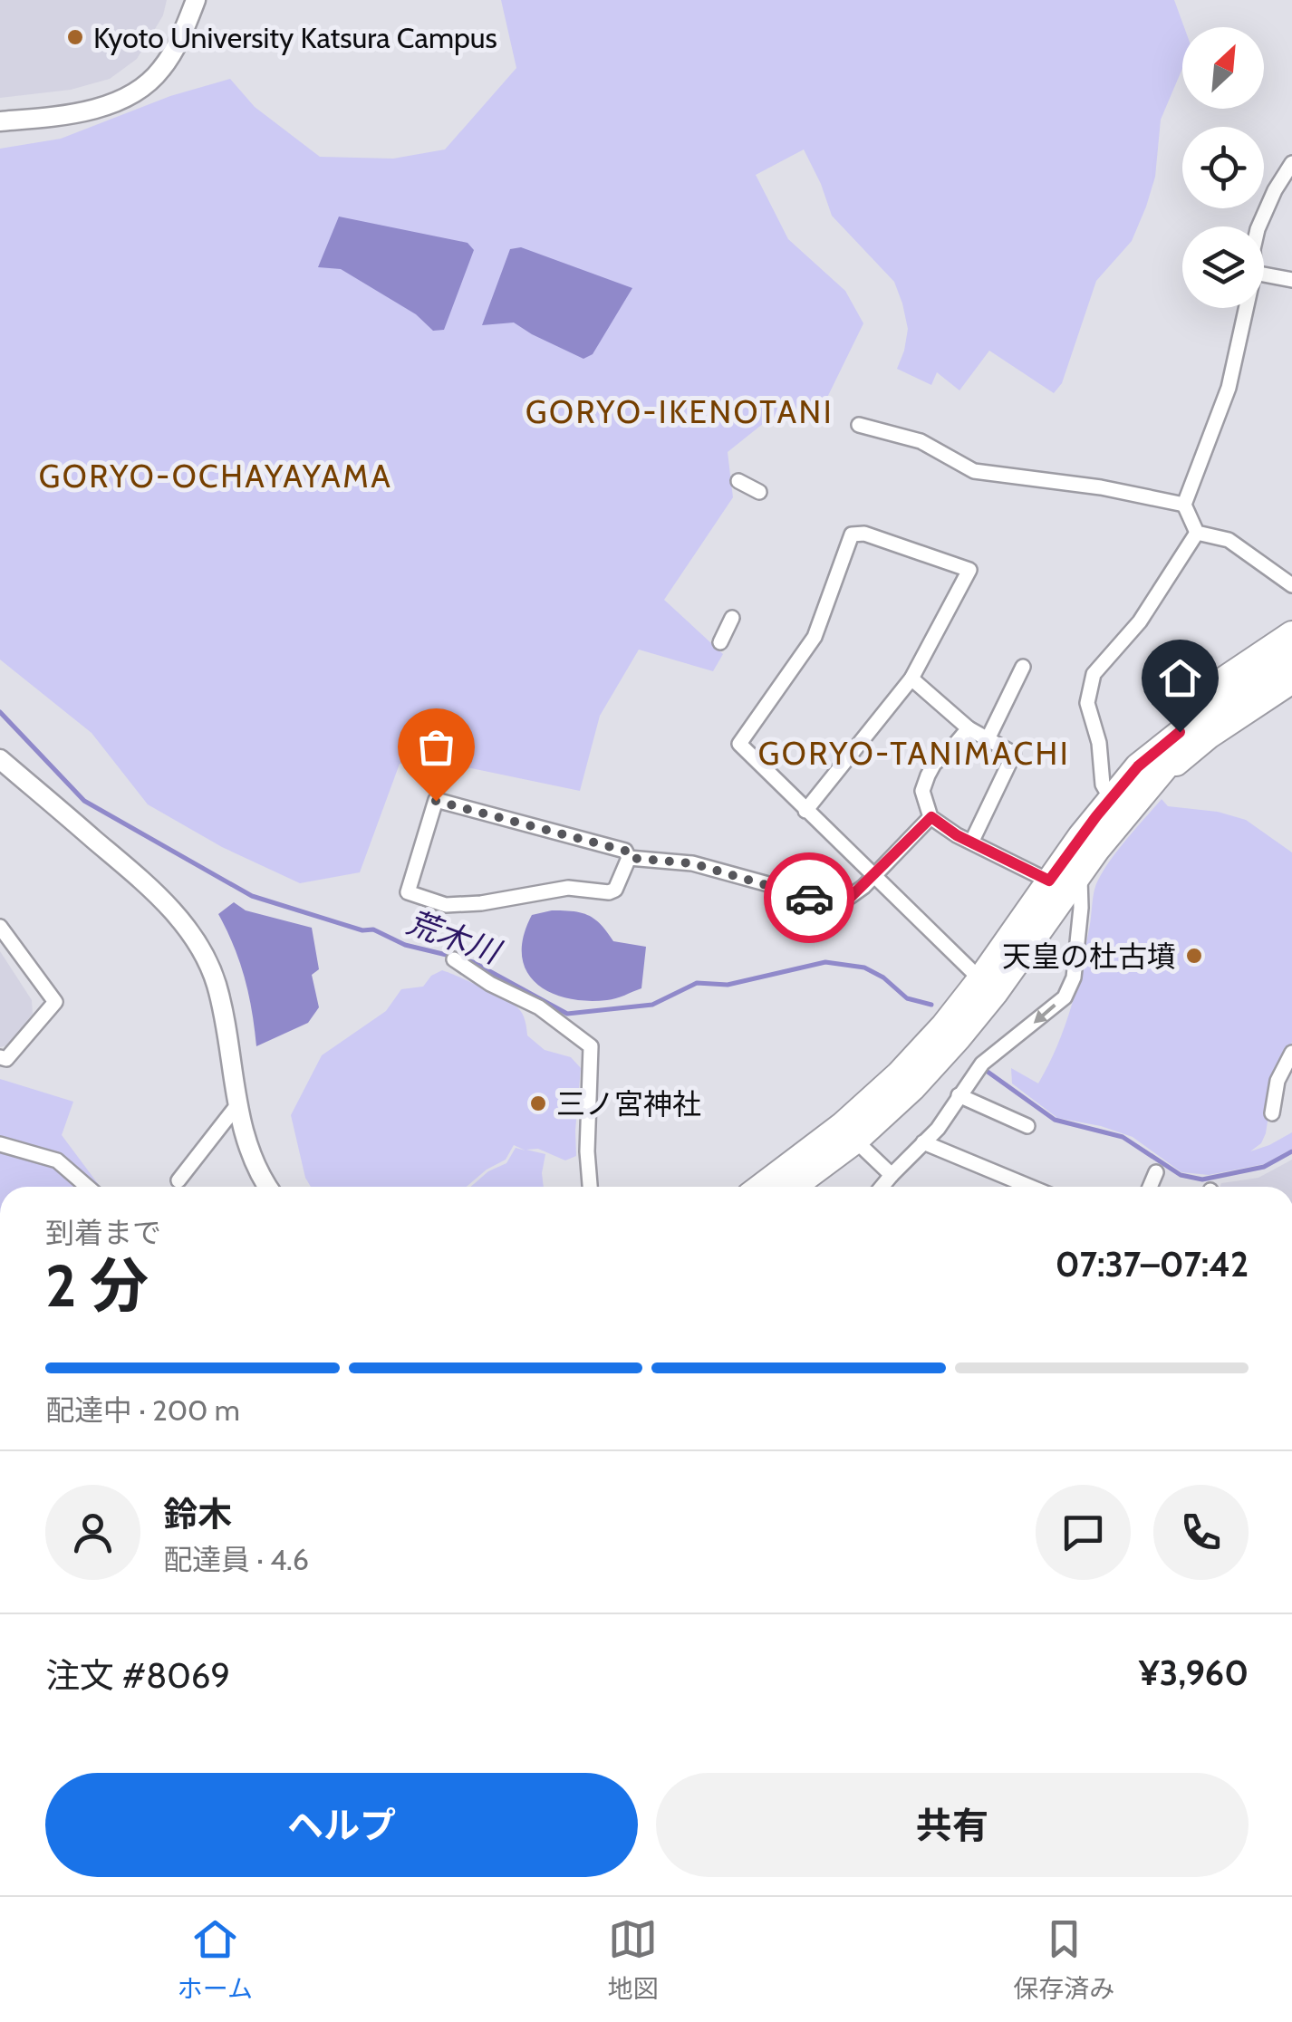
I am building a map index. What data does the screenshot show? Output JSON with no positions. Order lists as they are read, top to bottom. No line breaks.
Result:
{"districts":["GORYO-IKENOTANI","GORYO-OCHAYAYAMA","GORYO-TANIMACHI"],"water":["荒木川"],"places":["Kyoto University Katsura Campus","天皇の杜古墳","三ノ宮神社"],"north":"top right","page":{"heading":["2 分","到着まで","07:37–07:42"],"panel":["鈴木","配達員 · 4.6","注文 #8069","¥3,960"],"bar":"配達中 · 200 m","buttons":["ヘルプ","共有"],"tabs":["ホーム","地図","保存済み"]}}
